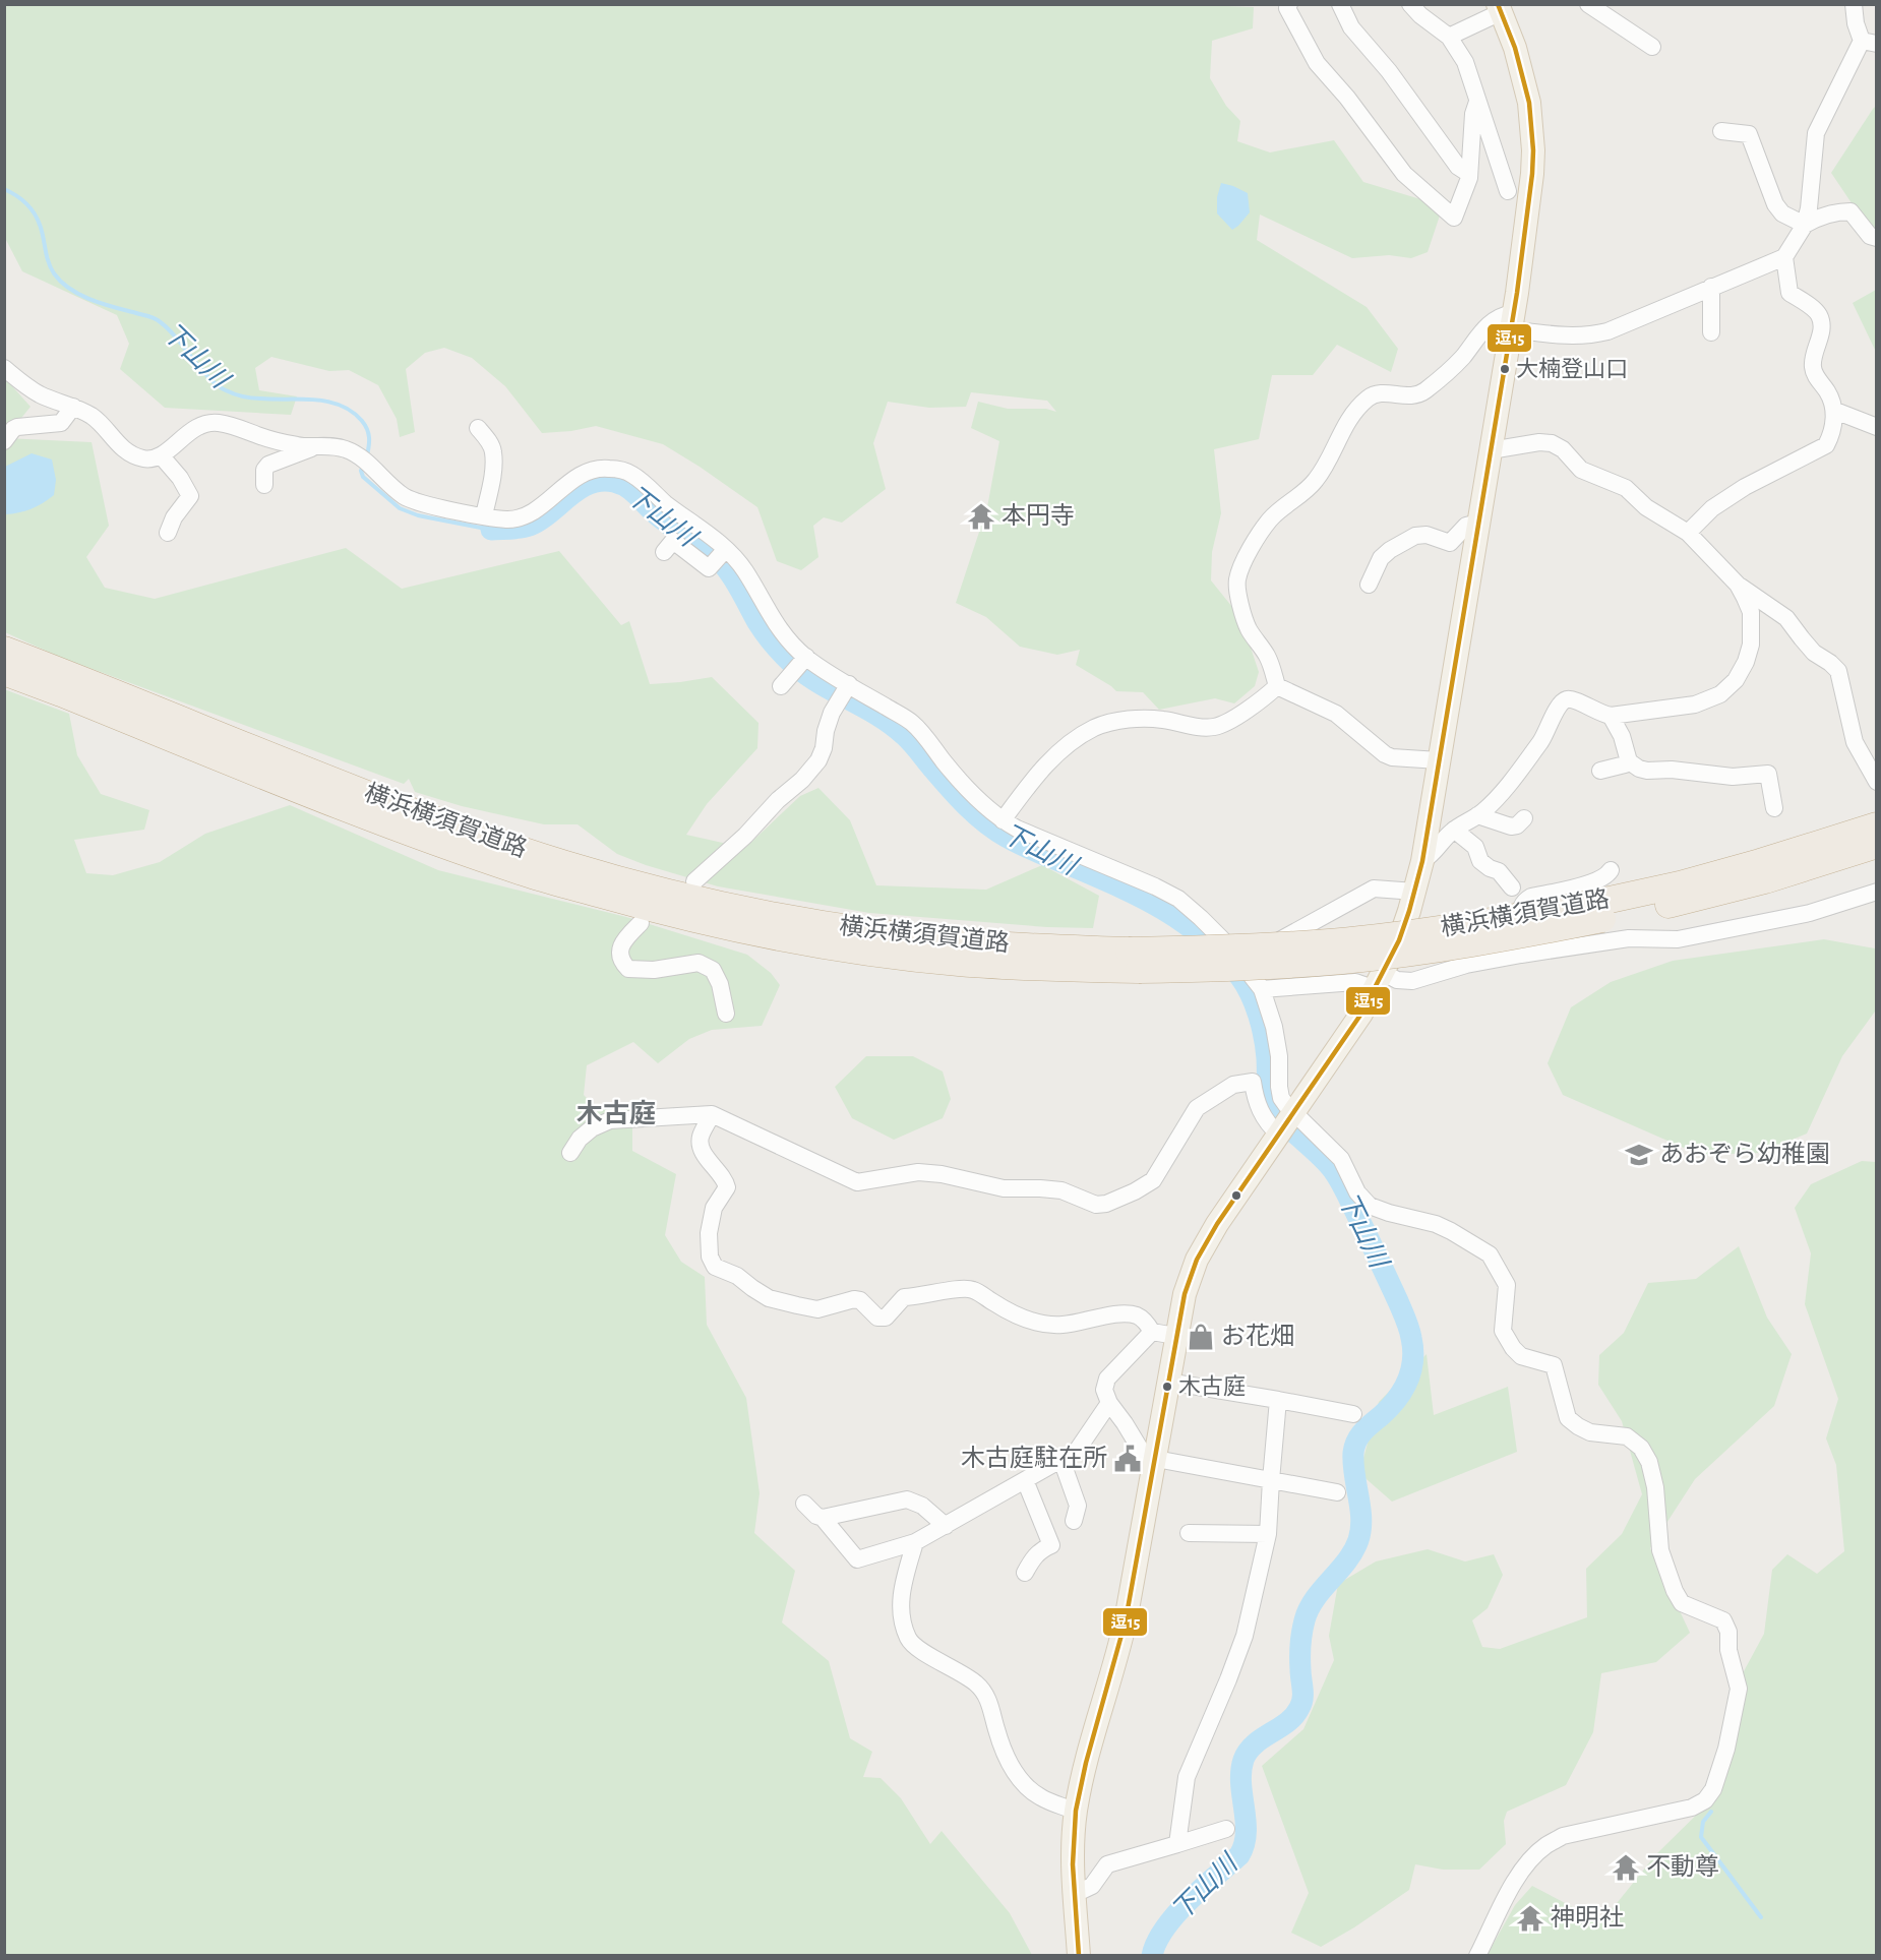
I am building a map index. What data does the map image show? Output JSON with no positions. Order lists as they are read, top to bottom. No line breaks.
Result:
{"streets":{"highway":["横浜横須賀道路"]},"districts":["木古庭"],"water":["下山川"],"places":{"other":["大楠登山口","木古庭"],"temple":["本円寺","不動尊","神明社"],"school or university":["あおぞら幼稚園"],"shop":["お花畑"],"public building":["木古庭駐在所"]},"lines":["transit line 逗15"]}
